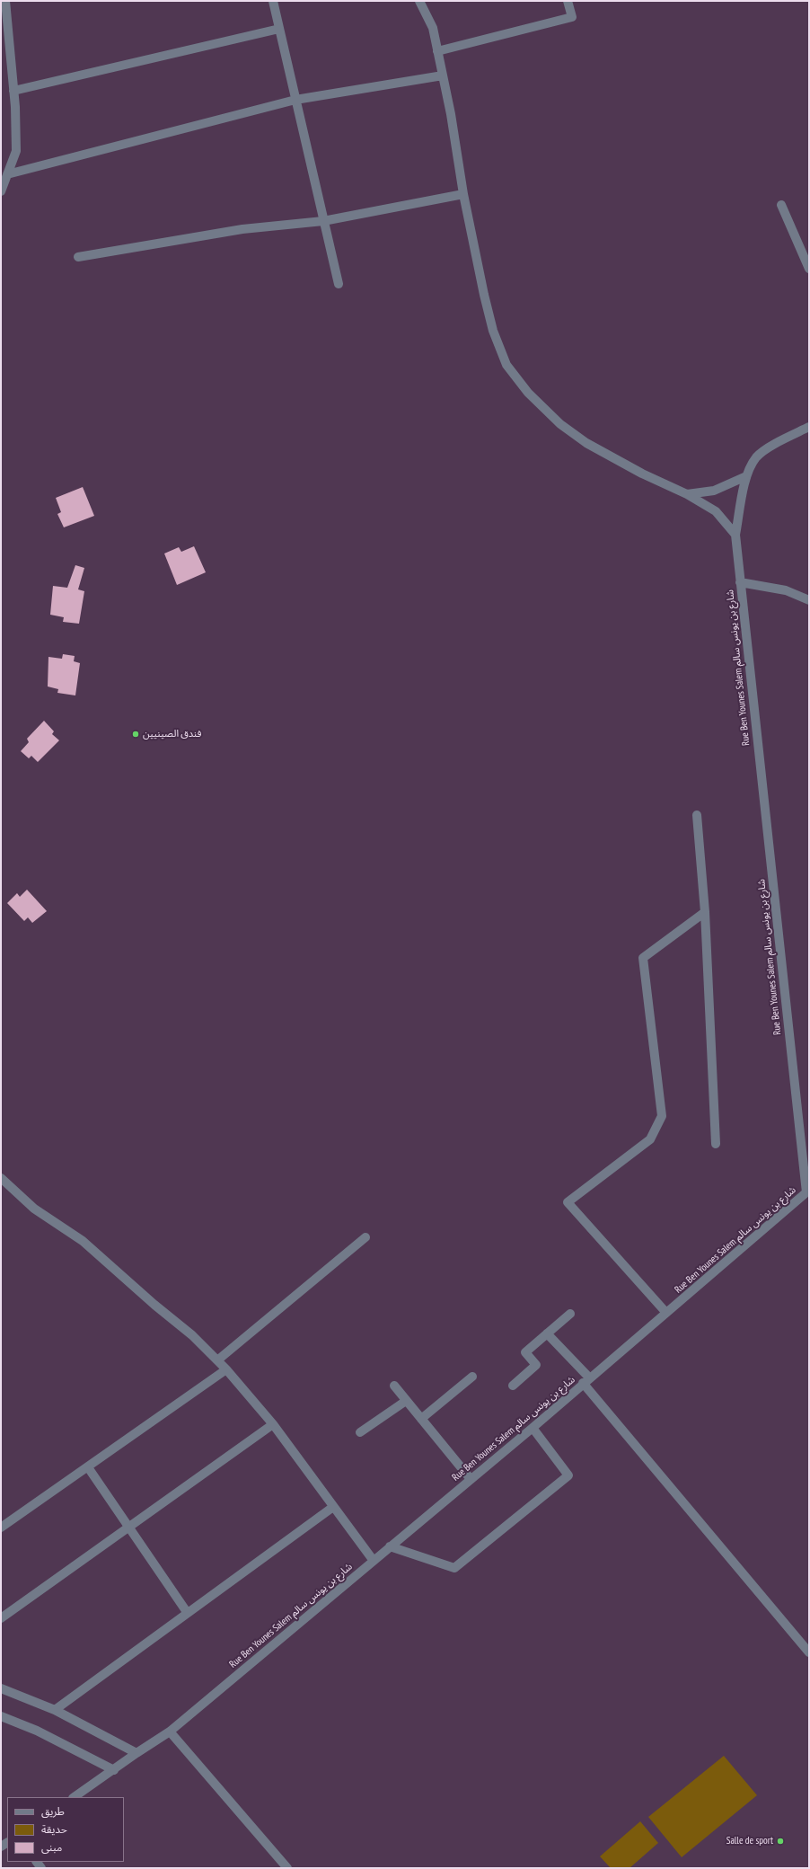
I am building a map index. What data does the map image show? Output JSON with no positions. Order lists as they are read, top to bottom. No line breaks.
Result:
{"streets":{"street":["Rue Ben Younes Salem شارع بن يونس سالم"]},"places":["فندق الصينيين","Salle de sport"],"legend":["طريق","حديقة","مبنى"]}
